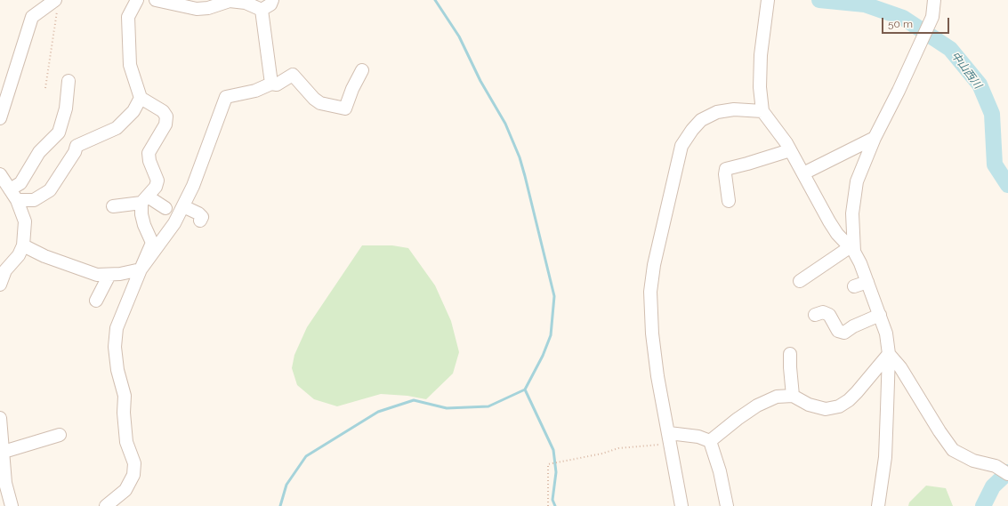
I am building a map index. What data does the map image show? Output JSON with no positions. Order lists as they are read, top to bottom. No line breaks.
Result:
{"water":["中山西川"],"scale_bar":"50 m"}
